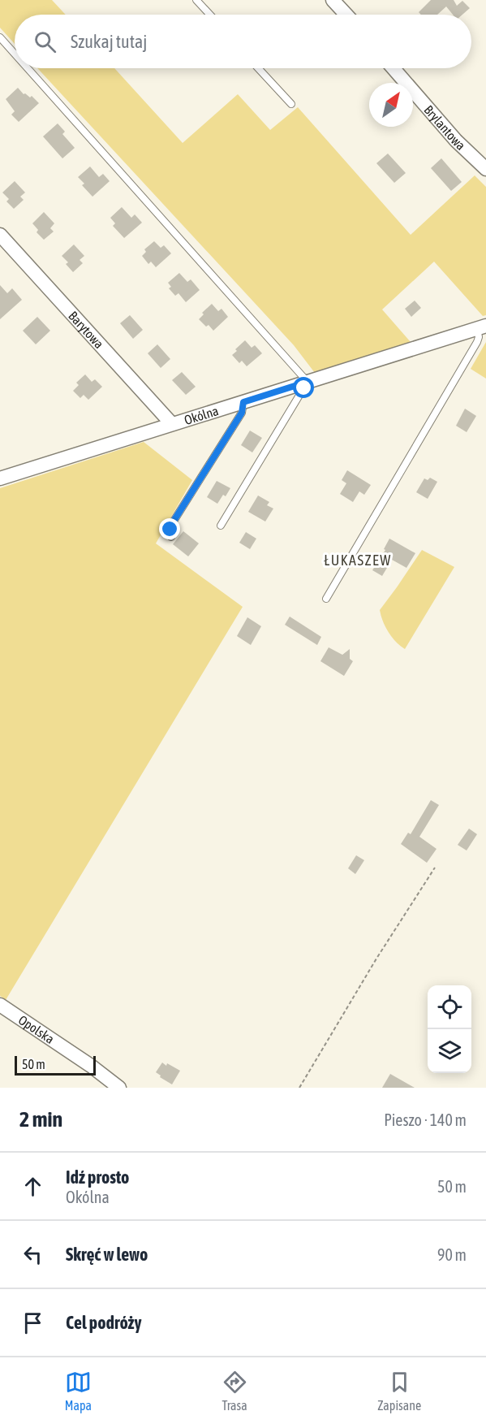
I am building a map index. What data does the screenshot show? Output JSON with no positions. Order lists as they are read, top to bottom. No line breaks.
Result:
{"streets":{"street":["Brylantowa","Barytowa","Okólna","Opolska"]},"crossings":[["Barytowa","Okólna"]],"districts":["ŁUKASZEW"],"scale_bar":"50 m","north":"top right","page":{"search":"Szukaj tutaj","scale":"50 m","heading":["2 min","Pieszo · 140 m"],"list":[["Idź prosto","Okólna","50 m"],["Skręć w lewo","90 m"],"Cel podróży"],"nav":["Mapa","Trasa","Zapisane"]}}
